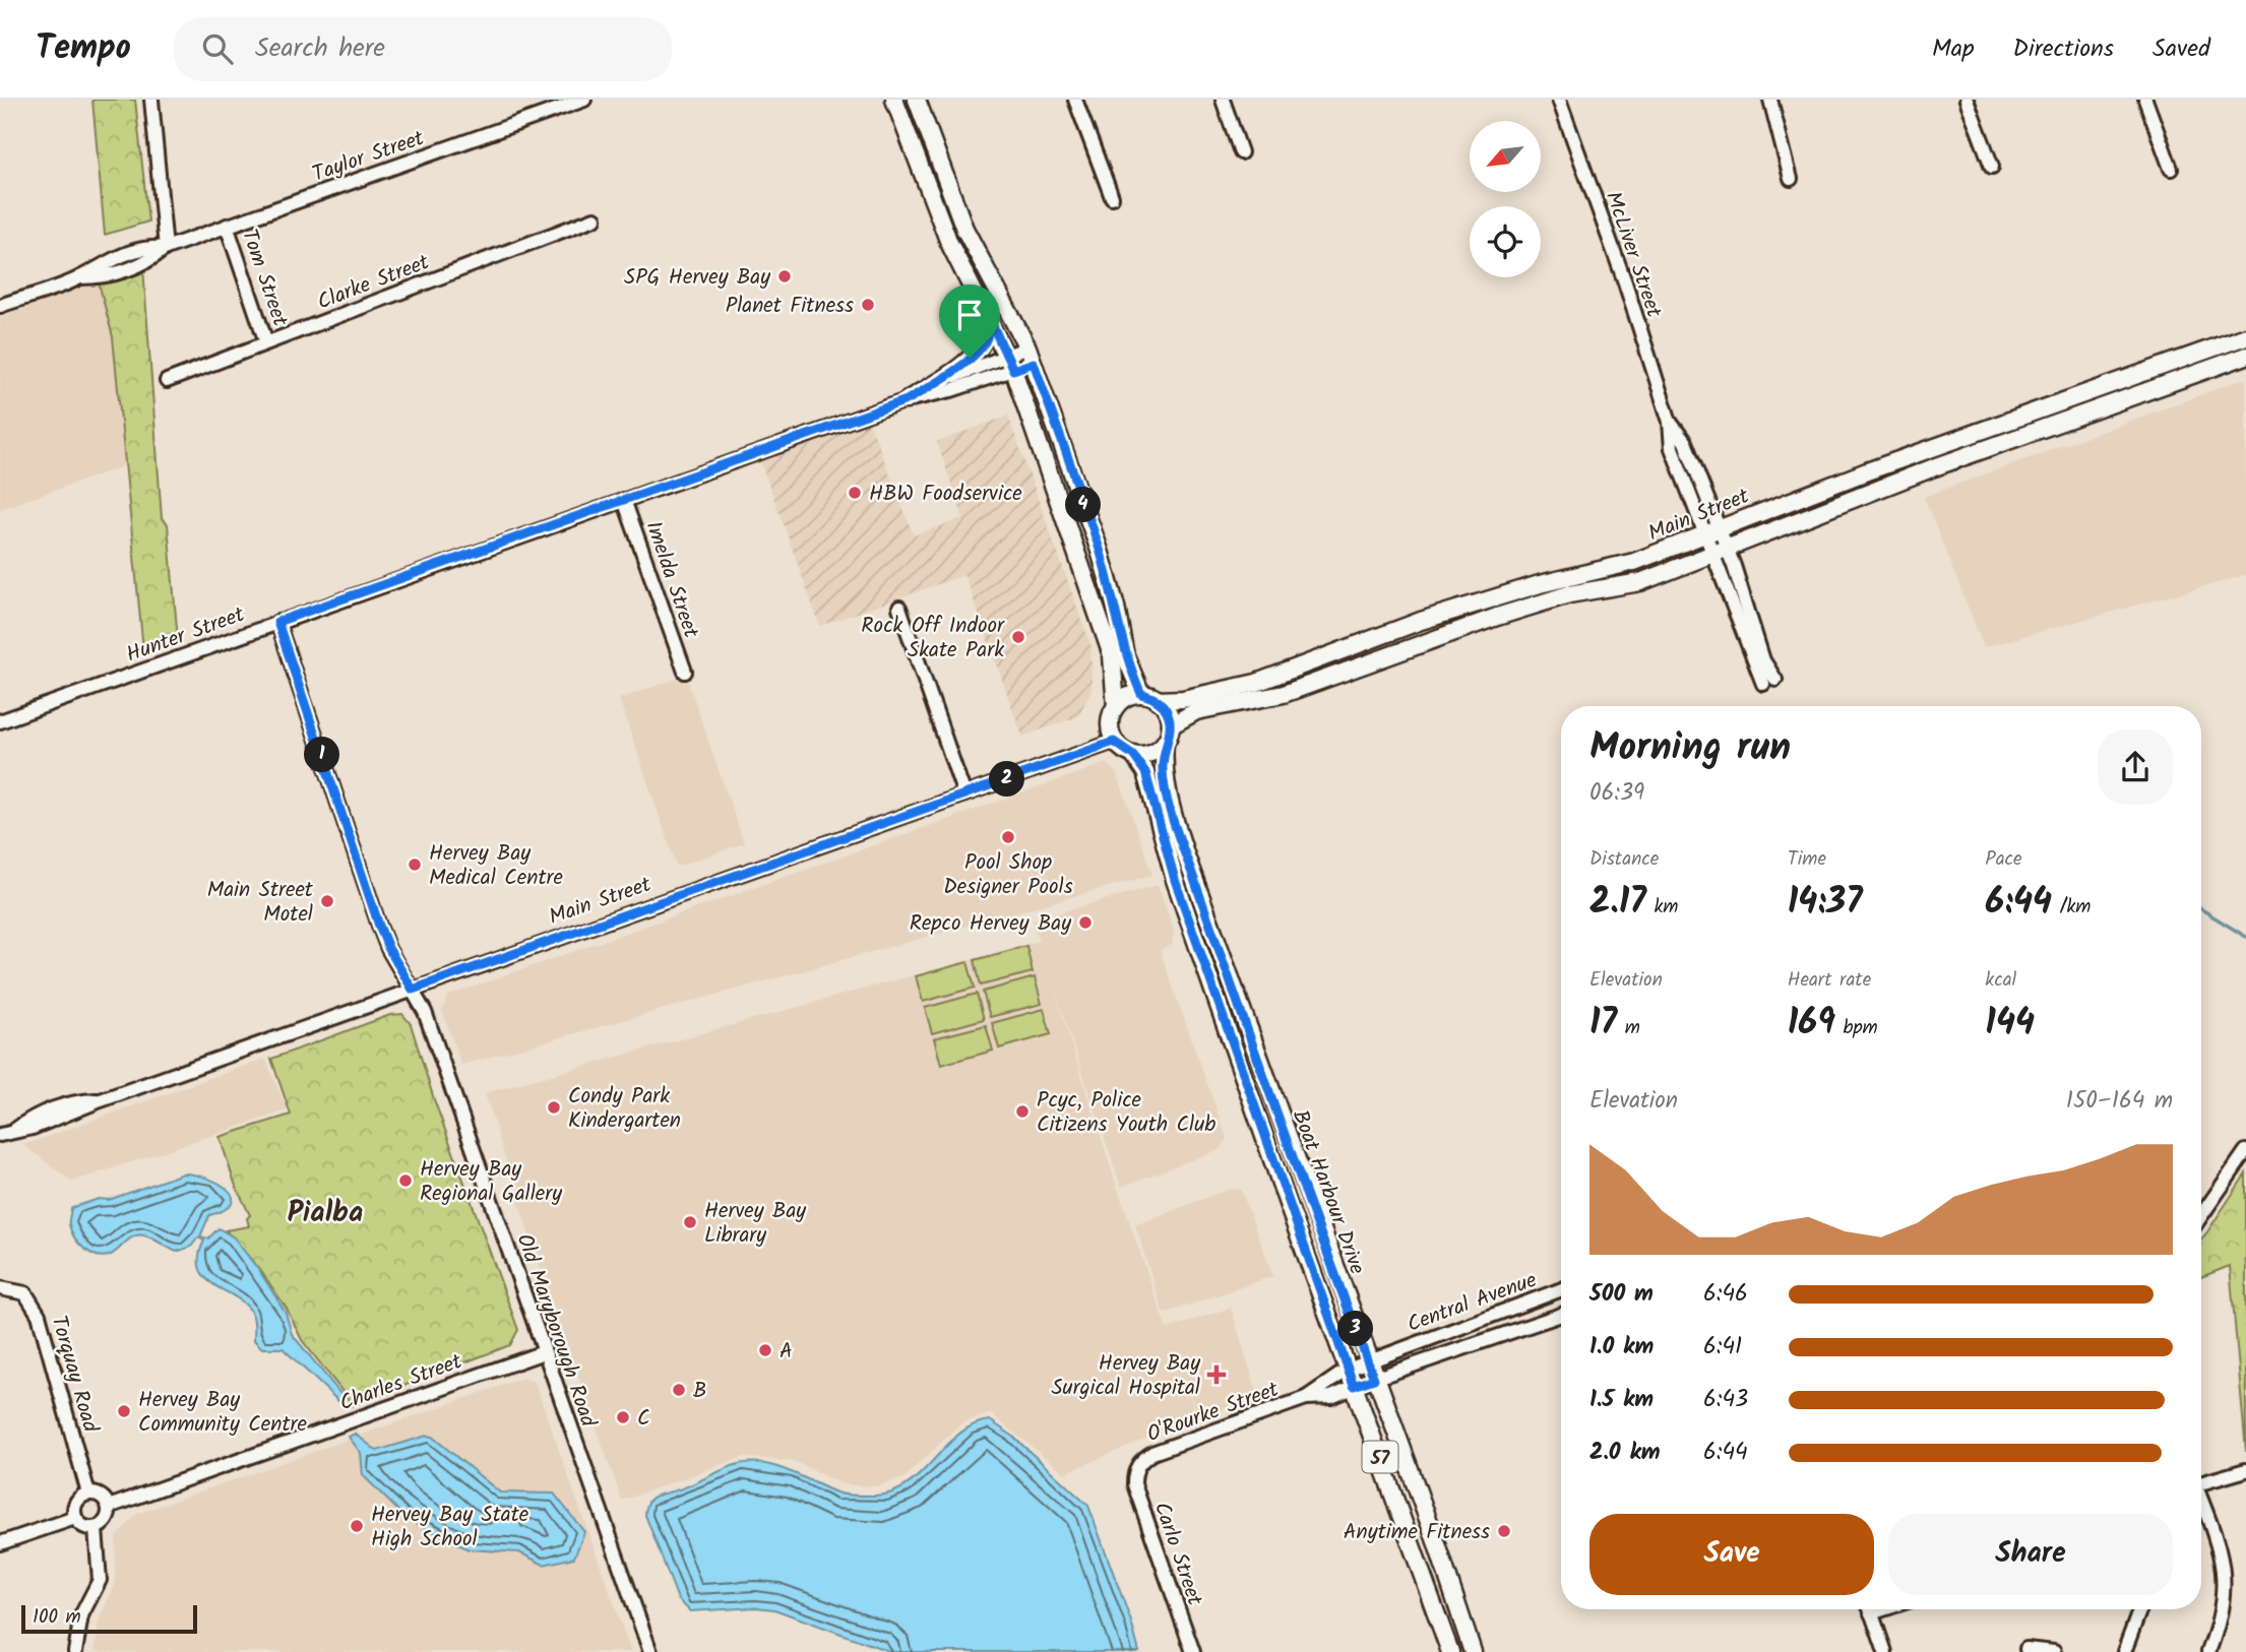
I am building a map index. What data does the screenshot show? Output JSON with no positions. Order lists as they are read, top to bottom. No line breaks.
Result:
{"streets":{"main road":["Main Street","Boat Harbour Drive","57"],"street":["Taylor Street","McLiver Street","Tom Street","Clarke Street","Imelda Street","Hunter Street","Central Avenue","Old Maryborough Road","Torquay Road","Charles Street","O'Rourke Street","Carlo Street"]},"crossings":[["Taylor Street","Tom Street"],["McLiver Street","Main Street"],["Tom Street","Clarke Street"],["Main Street","Boat Harbour Drive"],["Main Street","Old Maryborough Road"],["Main Street","57"],["Imelda Street","Hunter Street"],["Hunter Street","Old Maryborough Road"],["Boat Harbour Drive","Central Avenue"],["Boat Harbour Drive","O'Rourke Street"],["Boat Harbour Drive","57"],["Central Avenue","O'Rourke Street"],["Old Maryborough Road","Charles Street"],["Torquay Road","Charles Street"],["O'Rourke Street","Carlo Street"]],"districts":["Pialba"],"places":{"other":["SPG Hervey Bay","Planet Fitness","HBW Foodservice","Rock Off Indoor Skate Park","Pool Shop Designer Pools","Hervey Bay Medical Centre","Main Street Motel","Repco Hervey Bay","Condy Park Kindergarten","Pcyc, Police Citizens Youth Club","Hervey Bay Regional Gallery","Hervey Bay Library","A","B","Hervey Bay Community Centre","C","Hervey Bay State High School","Anytime Fitness"],"health":["Hervey Bay Surgical Hospital"]},"scale_bar":"100 m","north":"bottom left","page":{"header":"Tempo","search":"Search here","nav":["Map","Directions","Saved"],"pins":["4","1","2","3"],"heading":["Morning run","06:39"],"stats":[["Distance","2.17 km"],["Time","14:37"],["Pace","6:44 /km"],["Elevation","17 m"],["Heart rate","169 bpm"],["kcal","144"]],"chart":["Elevation","150–164 m"],"list":[{"name":"500 m","note":"6:46"},{"name":"1.0 km","note":"6:41"},{"name":"1.5 km","note":"6:43"},{"name":"2.0 km","note":"6:44"}],"buttons":["Save","Share"],"scale":"100 m"}}
